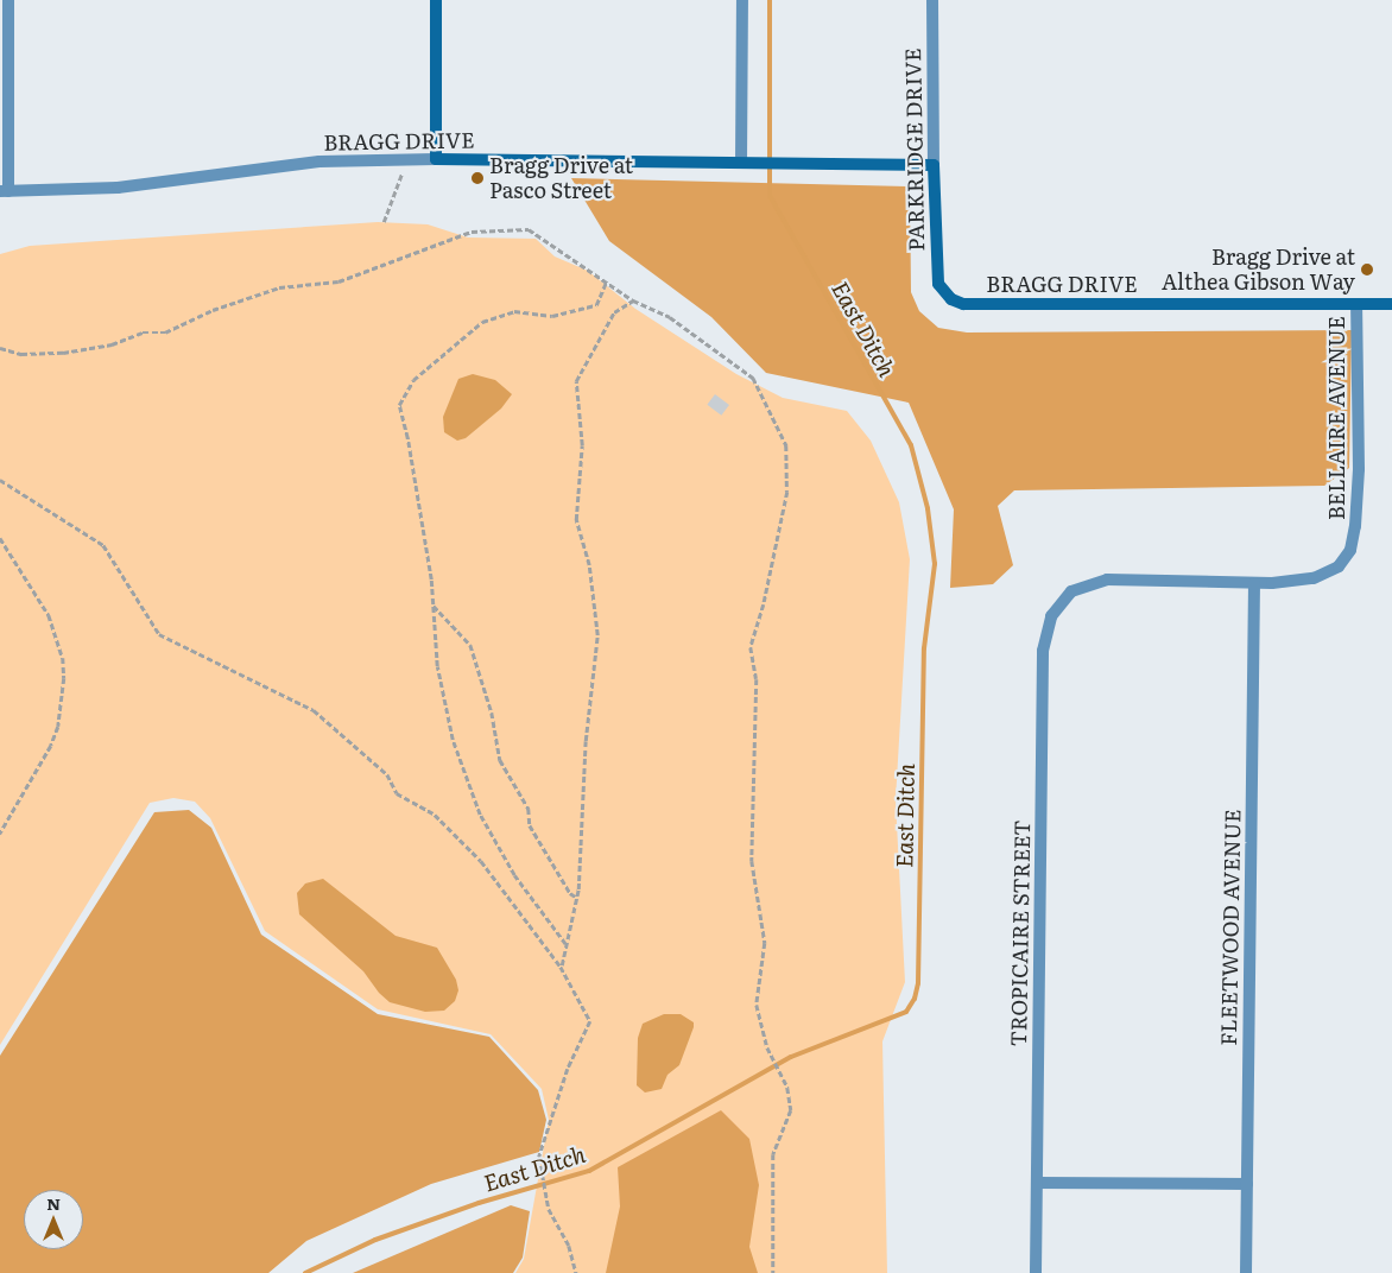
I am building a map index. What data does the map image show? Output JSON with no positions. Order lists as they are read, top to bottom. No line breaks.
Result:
{"streets":{"street":["BRAGG DRIVE","PARKRIDGE DRIVE","BELLAIRE AVENUE","FLEETWOOD AVENUE","TROPICAIRE STREET"]},"crossings":[["BRAGG DRIVE","PARKRIDGE DRIVE"],["BRAGG DRIVE","BELLAIRE AVENUE"],["BELLAIRE AVENUE","FLEETWOOD AVENUE"],["BELLAIRE AVENUE","TROPICAIRE STREET"]],"water":["East Ditch"],"places":["Bragg Drive at Pasco Street","Bragg Drive at Althea Gibson Way"],"north":"top"}
